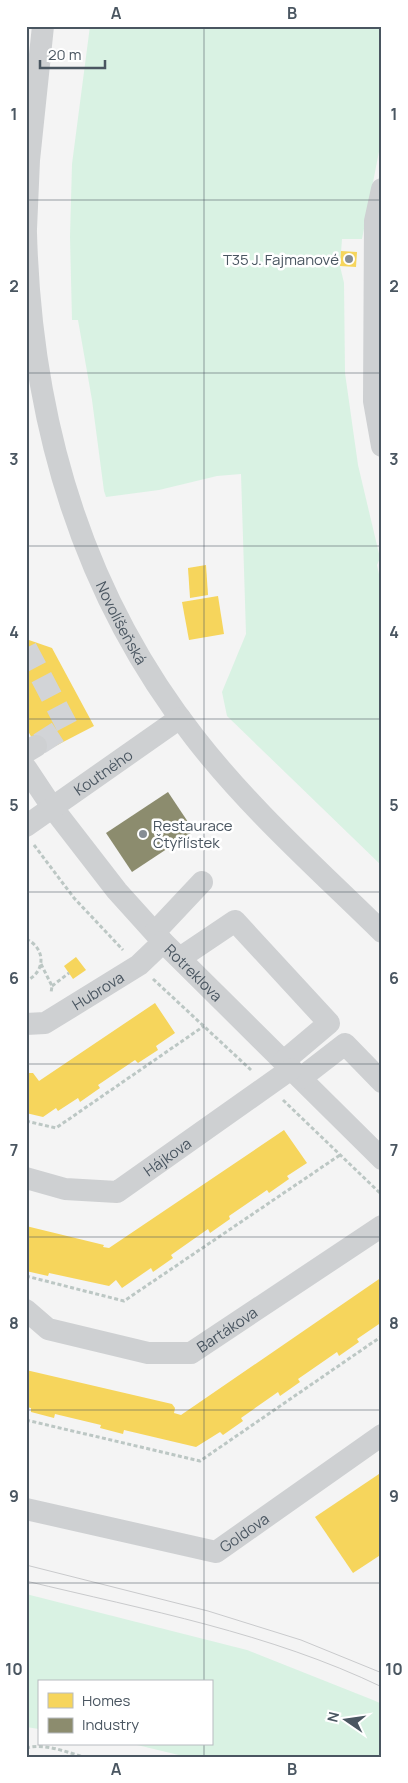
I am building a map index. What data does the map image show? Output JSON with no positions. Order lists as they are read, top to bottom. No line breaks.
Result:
{"streets":{"street":["Novolíšeňská","Koutného","Rotreklova","Hubrova","Hájkova","Bartákova","Goldova"]},"crossings":[["Novolíšeňská","Koutného"],["Koutného","Rotreklova"],["Rotreklova","Hubrova"],["Rotreklova","Hájkova"]],"places":["T35 J. Fajmanové","Restaurace Čtyřlístek"],"legend":["Homes","Industry"],"scale_bar":"20 m","north":"left","grid":{"columns":["A","B"],"rows":["1","2","3","4","5","6","7","8","9","10"]}}
